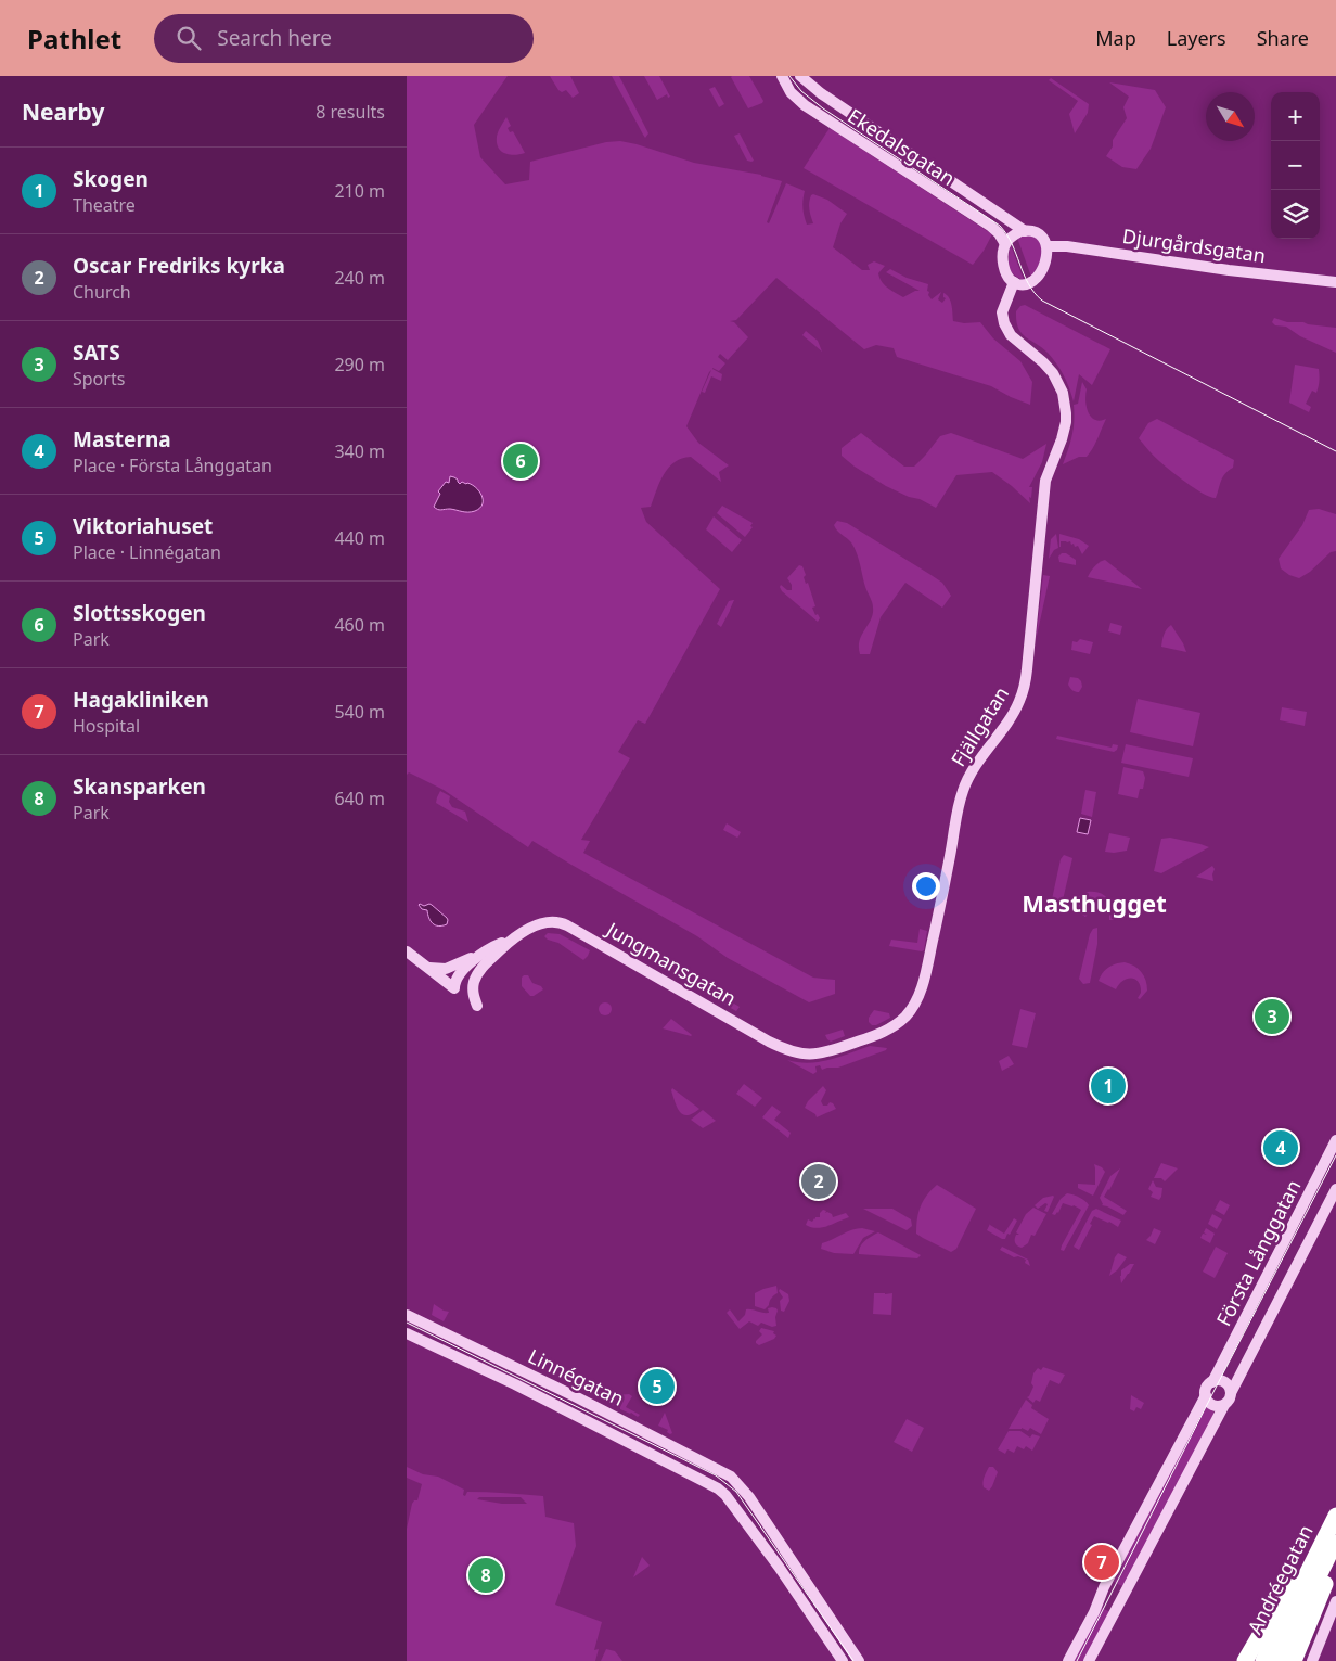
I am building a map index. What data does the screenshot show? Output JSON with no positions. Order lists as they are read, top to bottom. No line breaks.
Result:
{"streets":{"highway":["Andréegatan"],"street":["Ekedalsgatan","Djurgårdsgatan","Fjällgatan","Jungmansgatan","Första Långgatan","Linnégatan"]},"crossings":[["Ekedalsgatan","Djurgårdsgatan"],["Ekedalsgatan","Fjällgatan"],["Djurgårdsgatan","Fjällgatan"],["Fjällgatan","Jungmansgatan"]],"districts":["Masthugget"],"north":"bottom right","page":{"header":"Pathlet","search":"Search here","nav":["Map","Layers","Share"],"heading":["Nearby","8 results"],"map_buttons":["+","−"],"list":[{"mark":"1","name":"Skogen","note":"Theatre","value":"210 m"},{"mark":"2","name":"Oscar Fredriks kyrka","note":"Church","value":"240 m"},{"mark":"3","name":"SATS","note":"Sports","value":"290 m"},{"mark":"4","name":"Masterna","note":"Place · Första Långgatan","value":"340 m"},{"mark":"5","name":"Viktoriahuset","note":"Place · Linnégatan","value":"440 m"},{"mark":"6","name":"Slottsskogen","note":"Park","value":"460 m"},{"mark":"7","name":"Hagakliniken","note":"Hospital","value":"540 m"},{"mark":"8","name":"Skansparken","note":"Park","value":"640 m"}],"pins":["6","3","1","4","2","5","7","8"]}}
